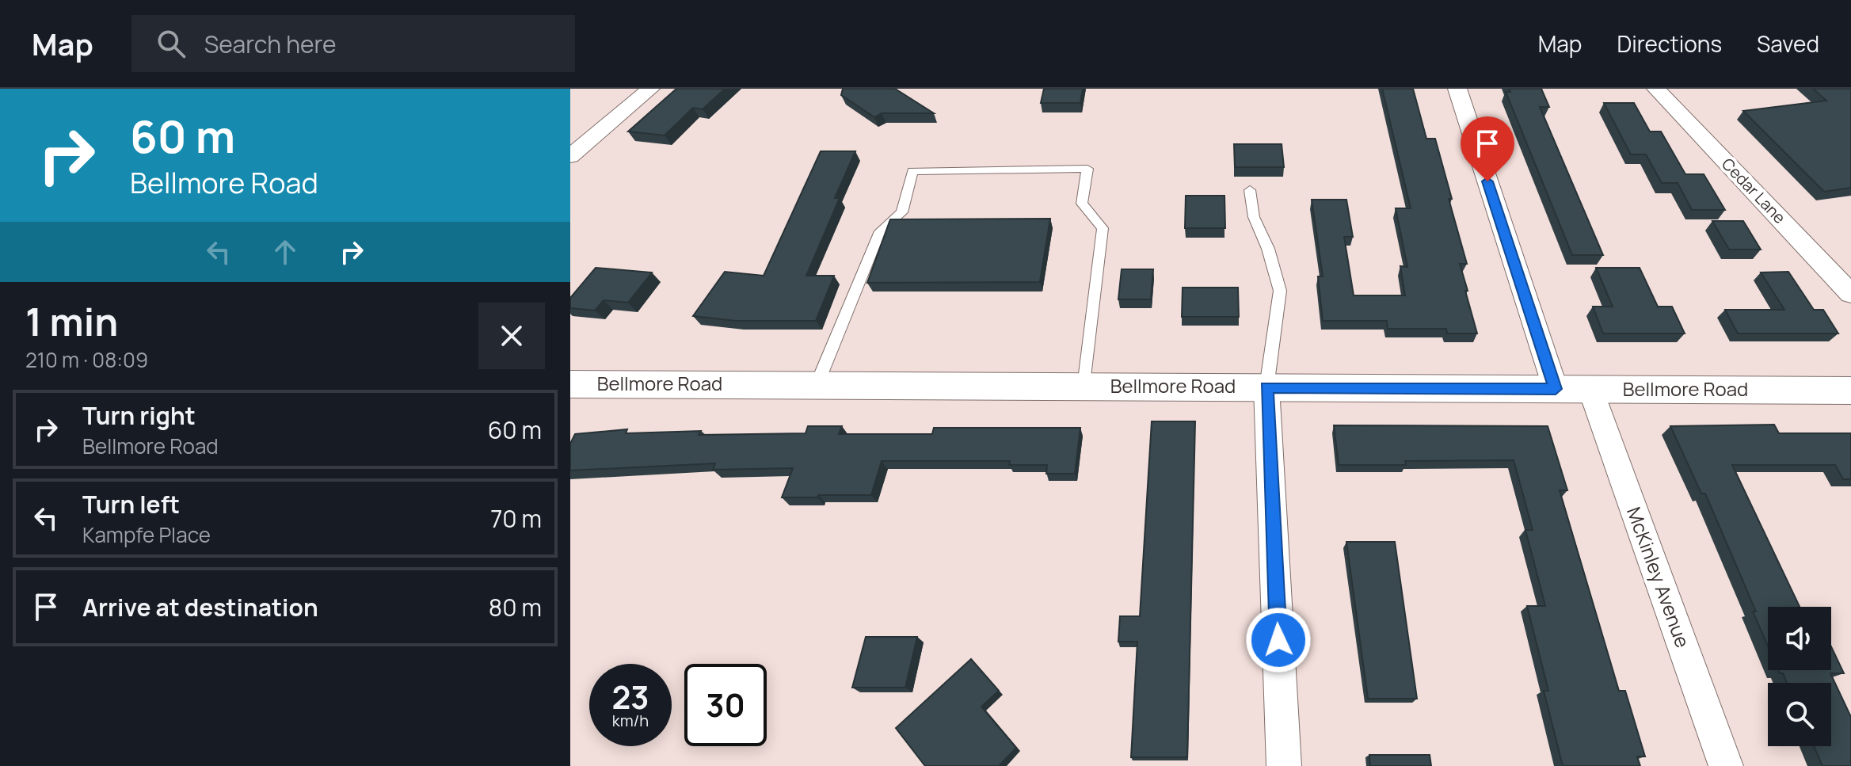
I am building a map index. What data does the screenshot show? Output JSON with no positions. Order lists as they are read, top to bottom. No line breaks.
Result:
{"streets":{"main road":["Bellmore Road"],"street":["Cedar Lane","McKinley Avenue"]},"crossings":[["Bellmore Road","McKinley Avenue"]],"page":{"header":"Map","search":"Search here","nav":["Map","Directions","Saved"],"turn":["60 m","Bellmore Road"],"heading":["1 min","210 m · 08:09"],"list":[{"name":"Turn right","note":"Bellmore Road","value":"60 m"},{"name":"Turn left","note":"Kampfe Place","value":"70 m"},{"name":"Arrive at destination","value":"80 m"}],"speed":"23 km/h","limit":"30"}}
